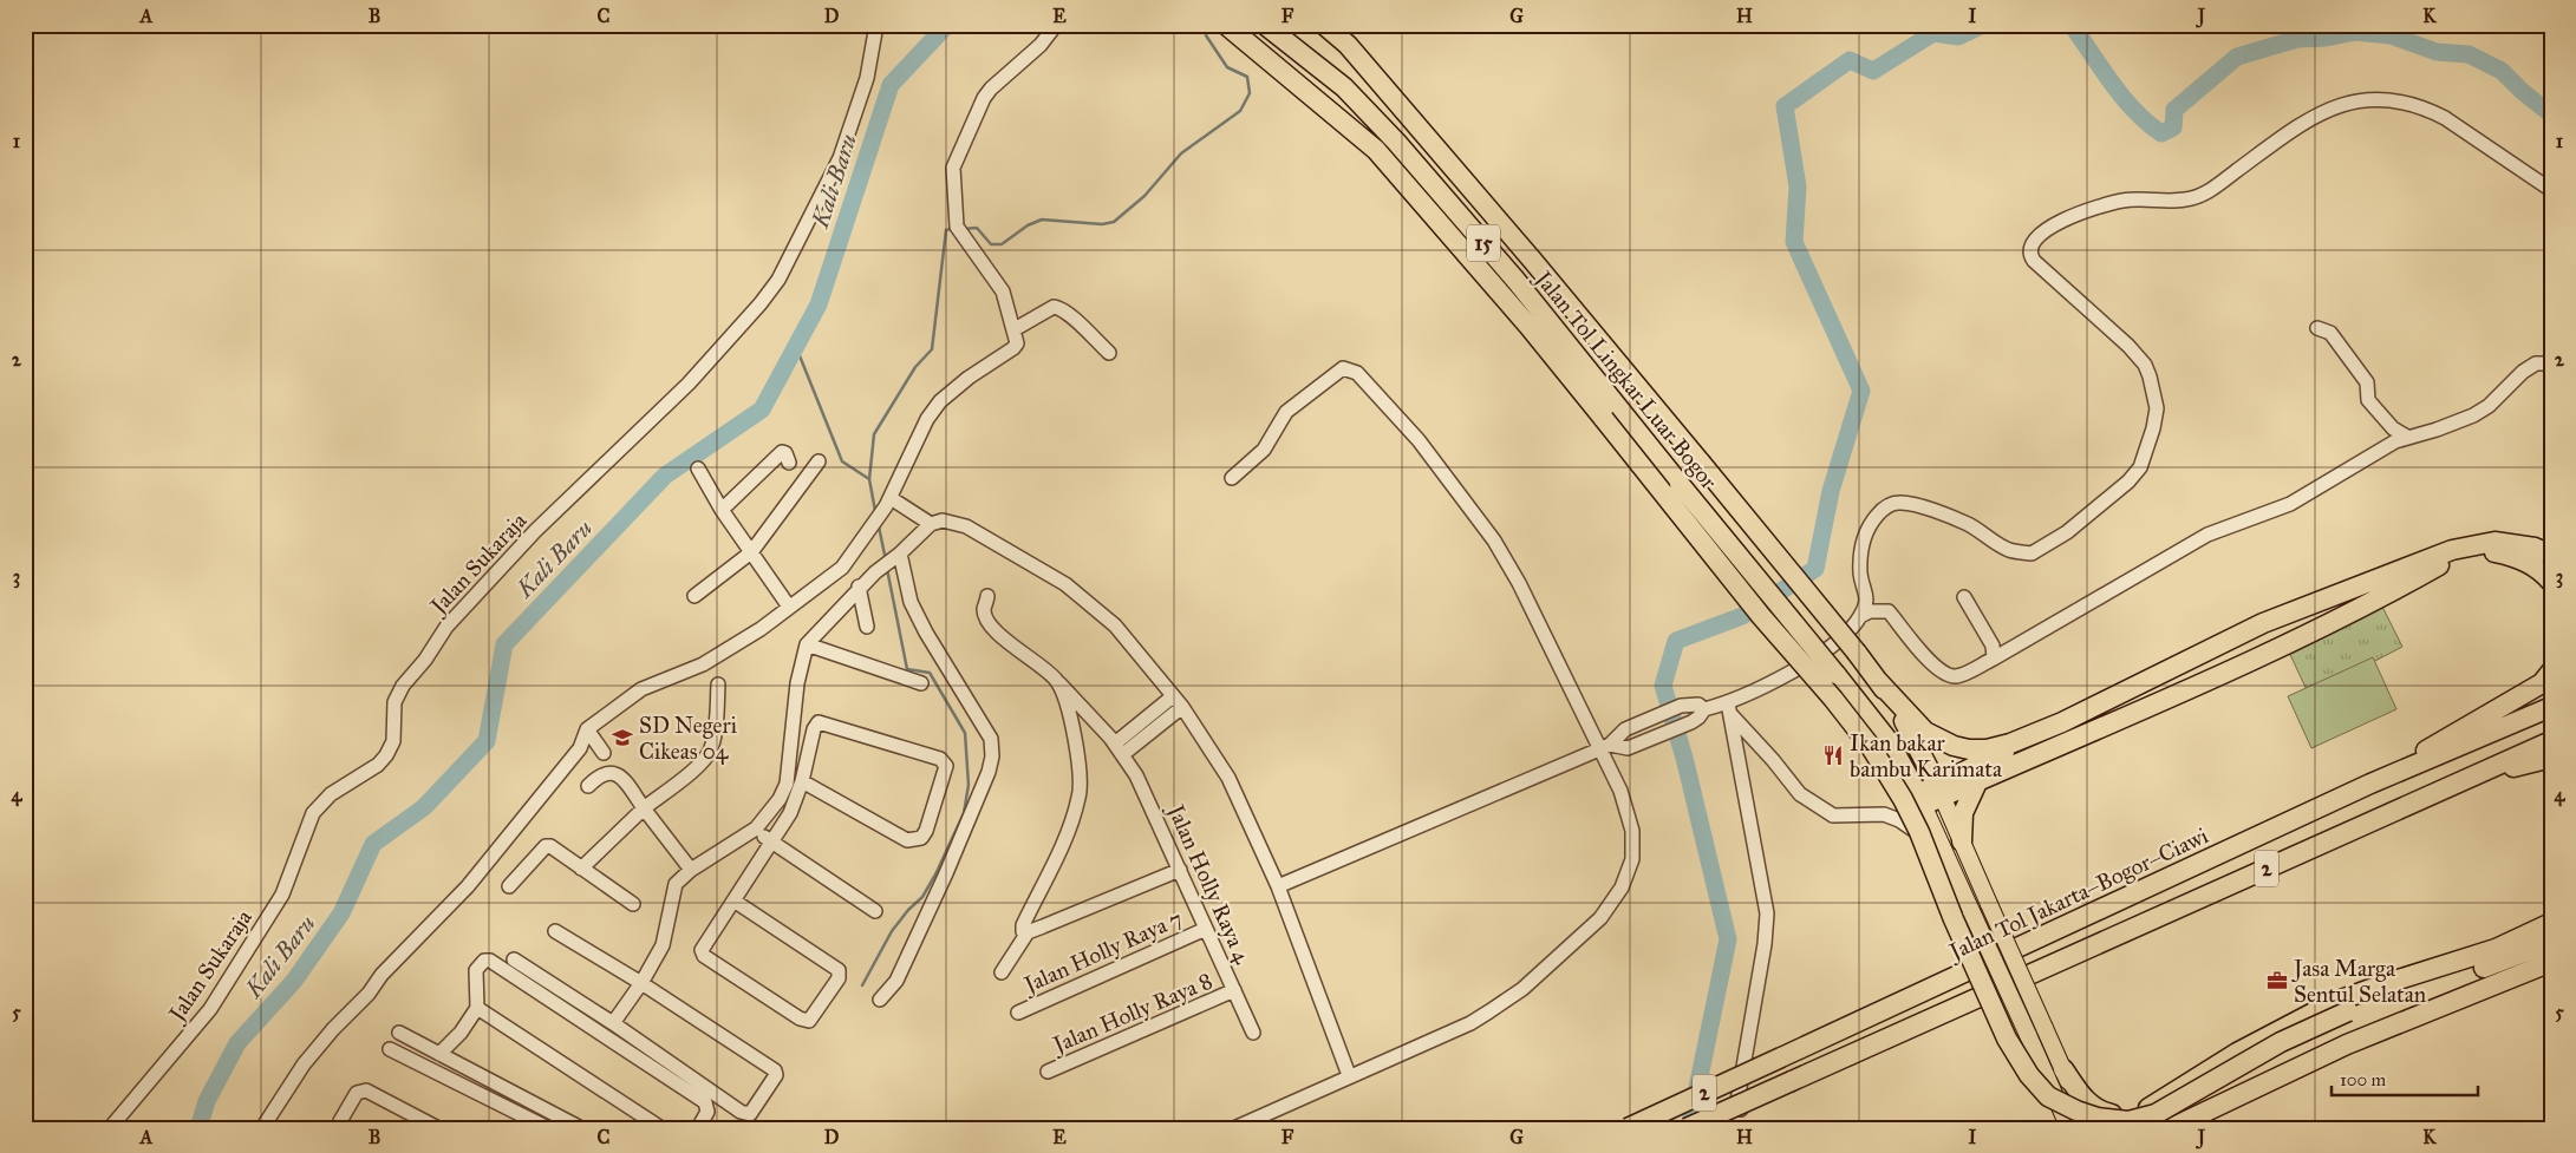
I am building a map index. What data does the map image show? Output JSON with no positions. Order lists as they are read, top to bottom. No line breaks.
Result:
{"streets":{"highway":["15","Jalan Tol Lingkar Luar Bogor","2","Jalan Tol Jakarta–Bogor–Ciawi"],"street":["Jalan Sukaraja","Jalan Holly Raya 4","Jalan Holly Raya 7","Jalan Holly Raya 8"]},"crossings":[["Jalan Holly Raya 4","Jalan Holly Raya 7"],["Jalan Holly Raya 4","Jalan Holly Raya 8"]],"water":["Kali Baru"],"places":{"school or university":["SD Negeri Cikeas 04"],"restaurant":["Ikan bakar bambu Karimata"],"office":["Jasa Marga Sentul Selatan"]},"scale_bar":"100 m","grid":{"columns":["A","B","C","D","E","F","G","H","I","J","K"],"rows":["1","2","3","4","5"]}}
